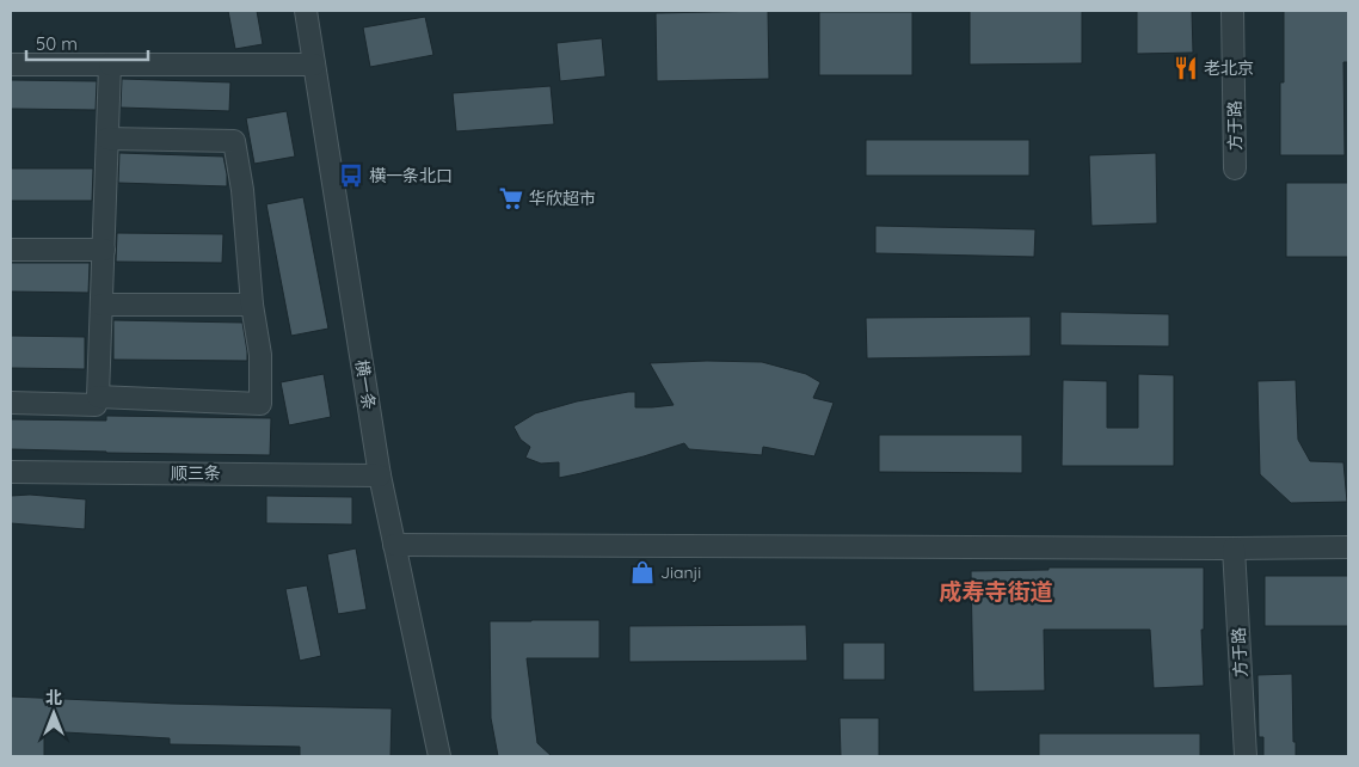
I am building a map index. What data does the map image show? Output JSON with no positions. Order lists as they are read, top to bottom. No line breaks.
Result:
{"streets":{"street":["方于路","横一条","顺三条"]},"crossings":[["横一条","顺三条"]],"districts":["成寿寺街道"],"places":{"restaurant":["老北京"],"bus stop":["横一条北口"],"supermarket":["华欣超市"],"shop":["Jianji"]},"scale_bar":"50 m","north":"top"}
